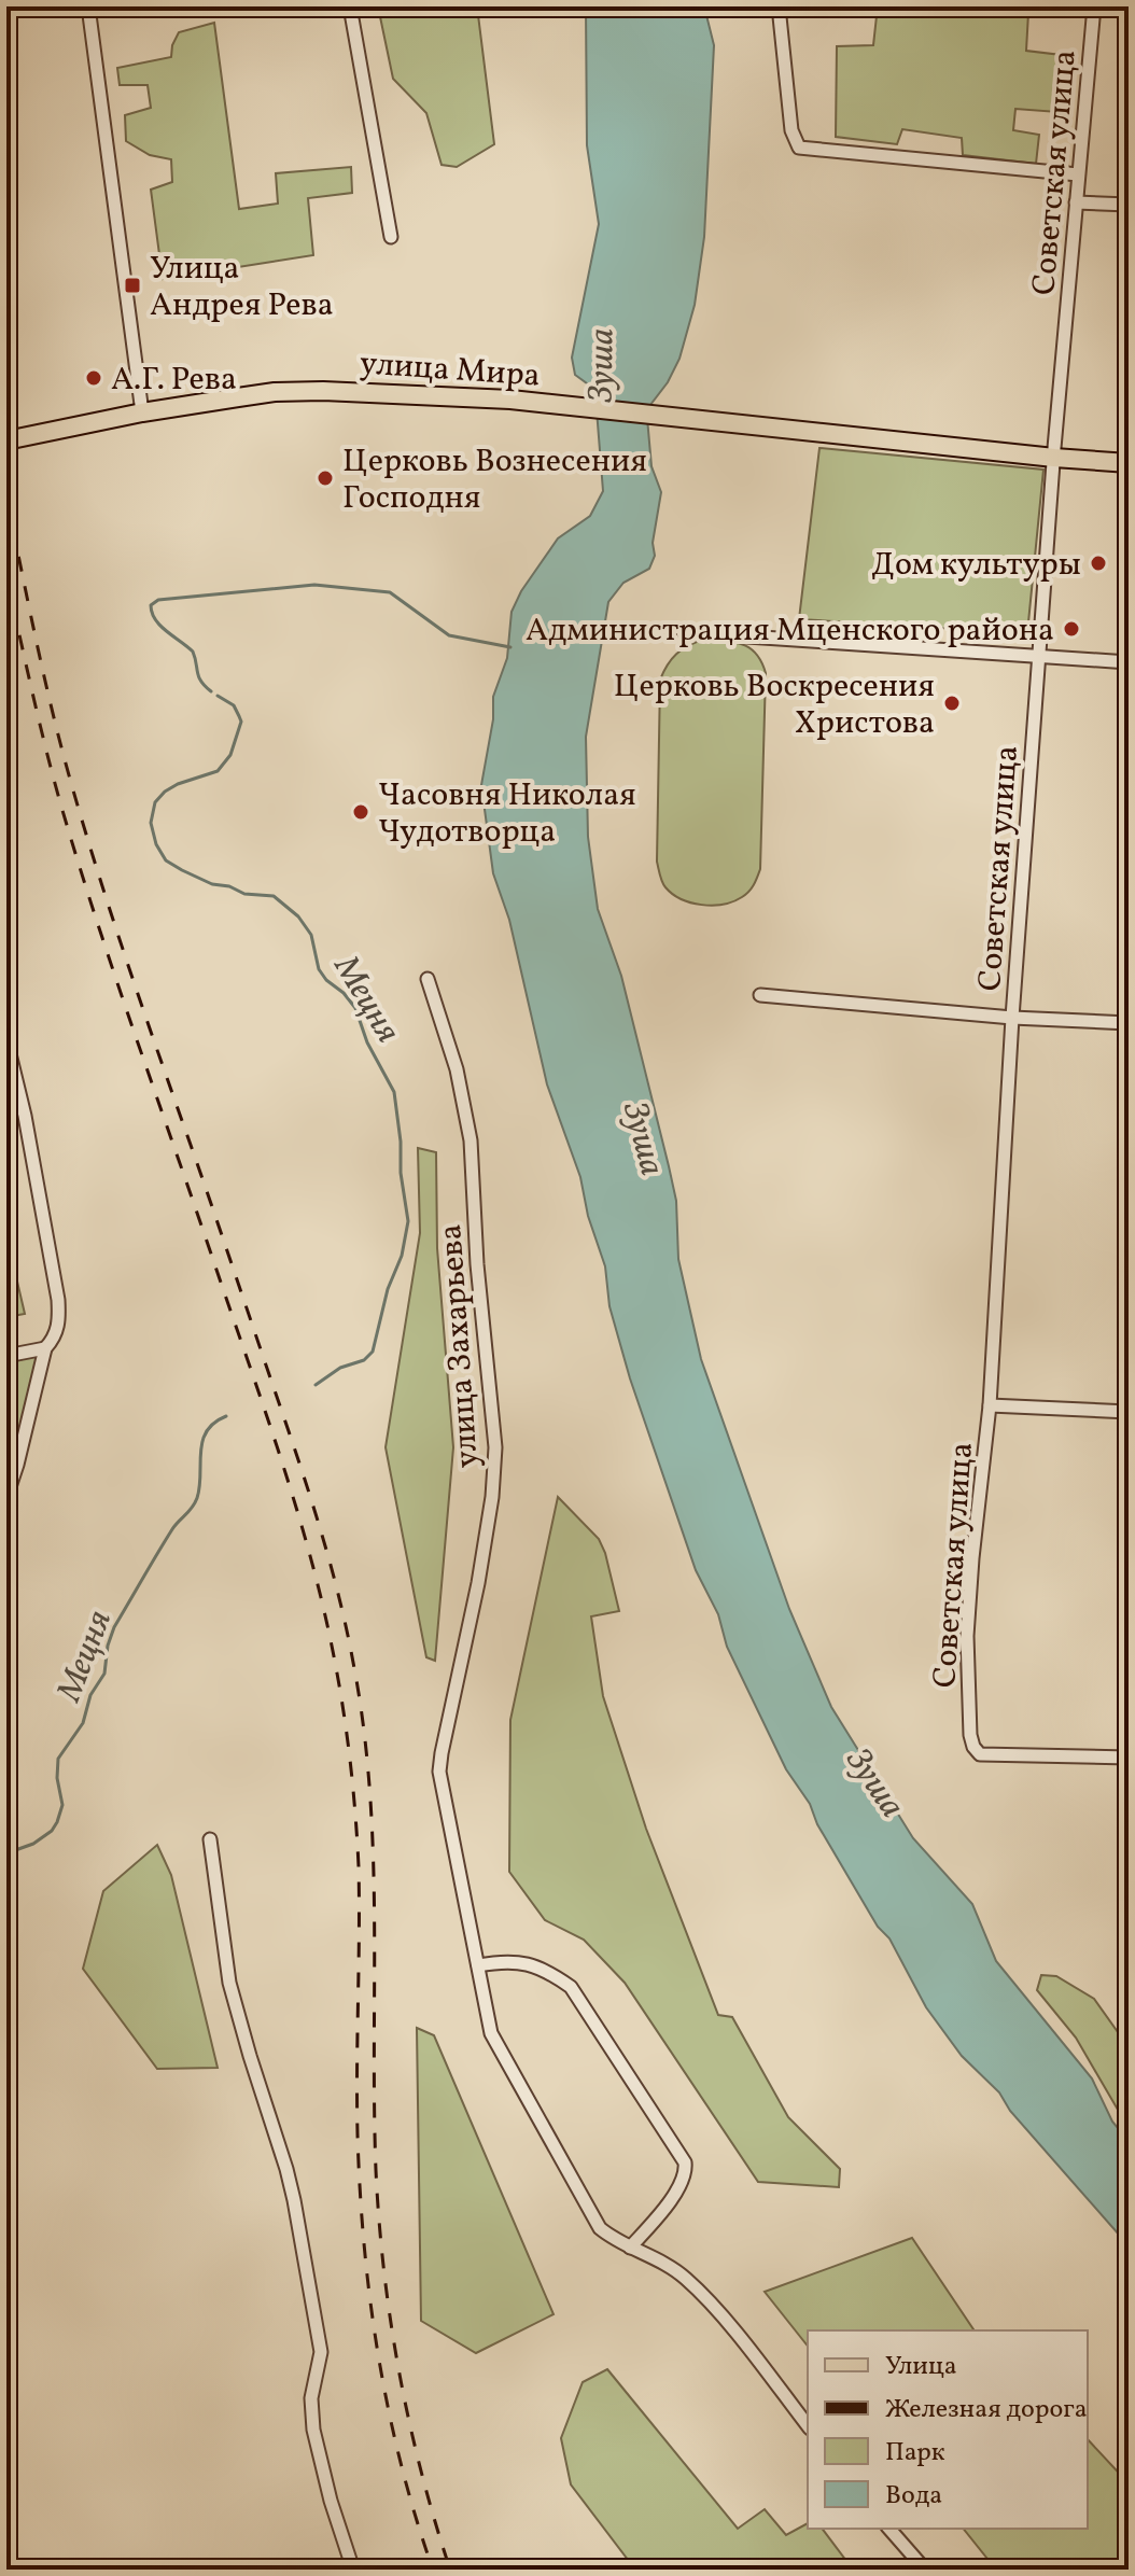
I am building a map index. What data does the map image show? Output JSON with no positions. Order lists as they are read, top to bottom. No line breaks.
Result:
{"streets":{"main road":["улица Мира"],"street":["Советская улица","улица Захарьева"]},"crossings":[["Советская улица","улица Мира"]],"water":["Зуша","Мецня"],"places":{"transit":["Улица Андрея Рева"],"other":["А.Г. Рева","Церковь Вознесения Господня","Дом культуры","Администрация Мценского района","Церковь Воскресения Христова","Часовня Николая Чудотворца"]},"legend":["Улица","Железная дорога","Парк","Вода"]}
